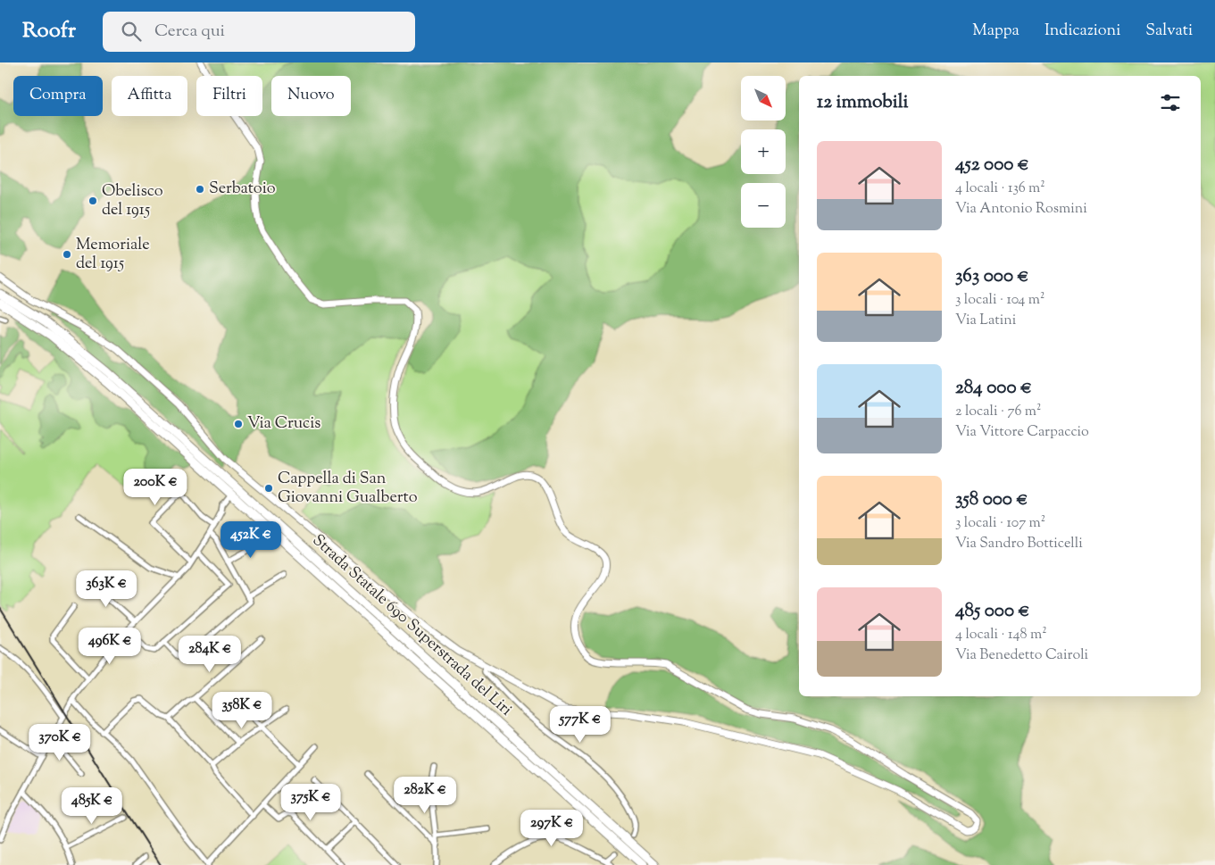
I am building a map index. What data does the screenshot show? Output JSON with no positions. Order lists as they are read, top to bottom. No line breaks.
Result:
{"streets":{"highway":["Strada Statale 690 Superstrada del Liri"]},"places":["Serbatoio","Obelisco del 1915","Memoriale del 1915","Via Crucis","Cappella di San Giovanni Gualberto"],"north":"bottom right","page":{"header":"Roofr","search":"Cerca qui","nav":["Mappa","Indicazioni","Salvati"],"map_buttons":["+","−"],"chip":["Compra","Affitta","Filtri","Nuovo"],"heading":"12 immobili","list":[{"name":"452 000 €","note":"4 locali · 136 m² · Via Antonio Rosmini"},{"name":"363 000 €","note":"3 locali · 104 m² · Via Latini"},{"name":"284 000 €","note":"2 locali · 76 m² · Via Vittore Carpaccio"},{"name":"358 000 €","note":"3 locali · 107 m² · Via Sandro Botticelli"},{"name":"485 000 €","note":"4 locali · 148 m² · Via Benedetto Cairoli"}],"price":["200K €","452K €","363K €","496K €","284K €","358K €","577K €","370K €","282K €","375K €","485K €","297K €"]}}
